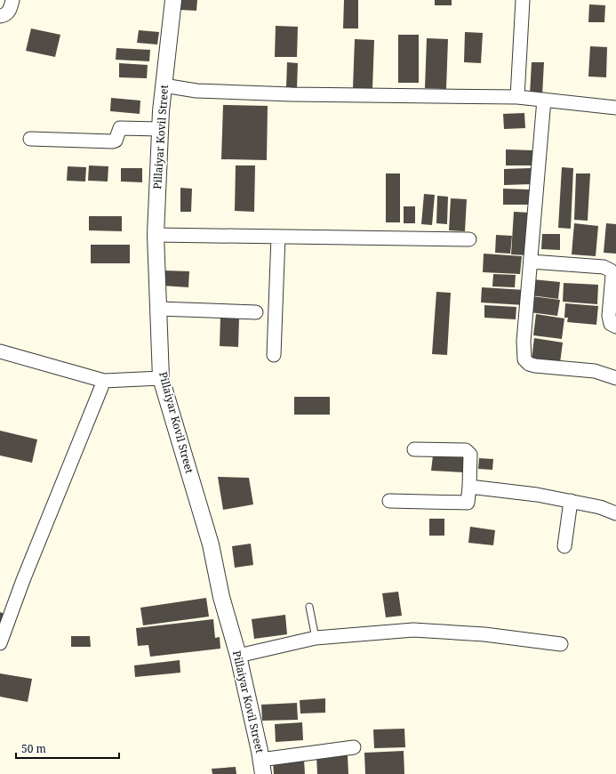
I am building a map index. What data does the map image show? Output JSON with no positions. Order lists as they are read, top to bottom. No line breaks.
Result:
{"streets":{"street":["Pillaiyar Kovil Street"]},"scale_bar":"50 m"}
